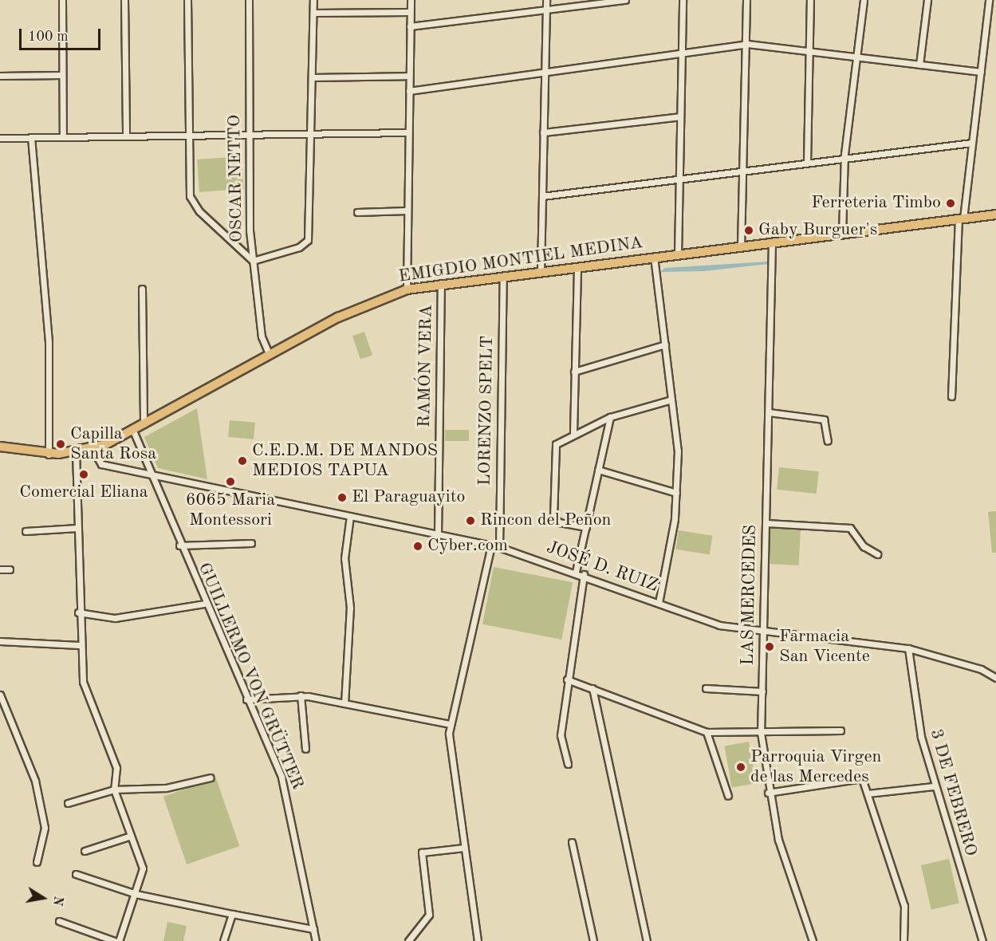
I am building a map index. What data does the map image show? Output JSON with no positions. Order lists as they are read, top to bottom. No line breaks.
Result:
{"streets":{"main road":["EMIGDIO MONTIEL MEDINA"],"street":["OSCAR NETTO","RAMÓN VERA","LORENZO SPELT","JOSÉ D. RUIZ","LAS MERCEDES","GUILLERMO VON GRÜTTER","3 DE FEBRERO"]},"crossings":[["OSCAR NETTO","EMIGDIO MONTIEL MEDINA"],["EMIGDIO MONTIEL MEDINA","RAMÓN VERA"],["EMIGDIO MONTIEL MEDINA","LORENZO SPELT"],["EMIGDIO MONTIEL MEDINA","JOSÉ D. RUIZ"],["EMIGDIO MONTIEL MEDINA","LAS MERCEDES"],["EMIGDIO MONTIEL MEDINA","GUILLERMO VON GRÜTTER"],["RAMÓN VERA","JOSÉ D. RUIZ"],["LORENZO SPELT","JOSÉ D. RUIZ"],["JOSÉ D. RUIZ","LAS MERCEDES"],["JOSÉ D. RUIZ","GUILLERMO VON GRÜTTER"],["JOSÉ D. RUIZ","3 DE FEBRERO"]],"places":["Ferreteria Timbo","Gaby Burguer's","Capilla Santa Rosa","C.E.D.M. DE MANDOS MEDIOS TAPUA","Comercial Eliana","6065 Maria Montessori","El Paraguayito","Rincon del Peñon","Cyber.com","Farmacia San Vicente","Parroquia Virgen de las Mercedes"],"scale_bar":"100 m","north":"right"}
